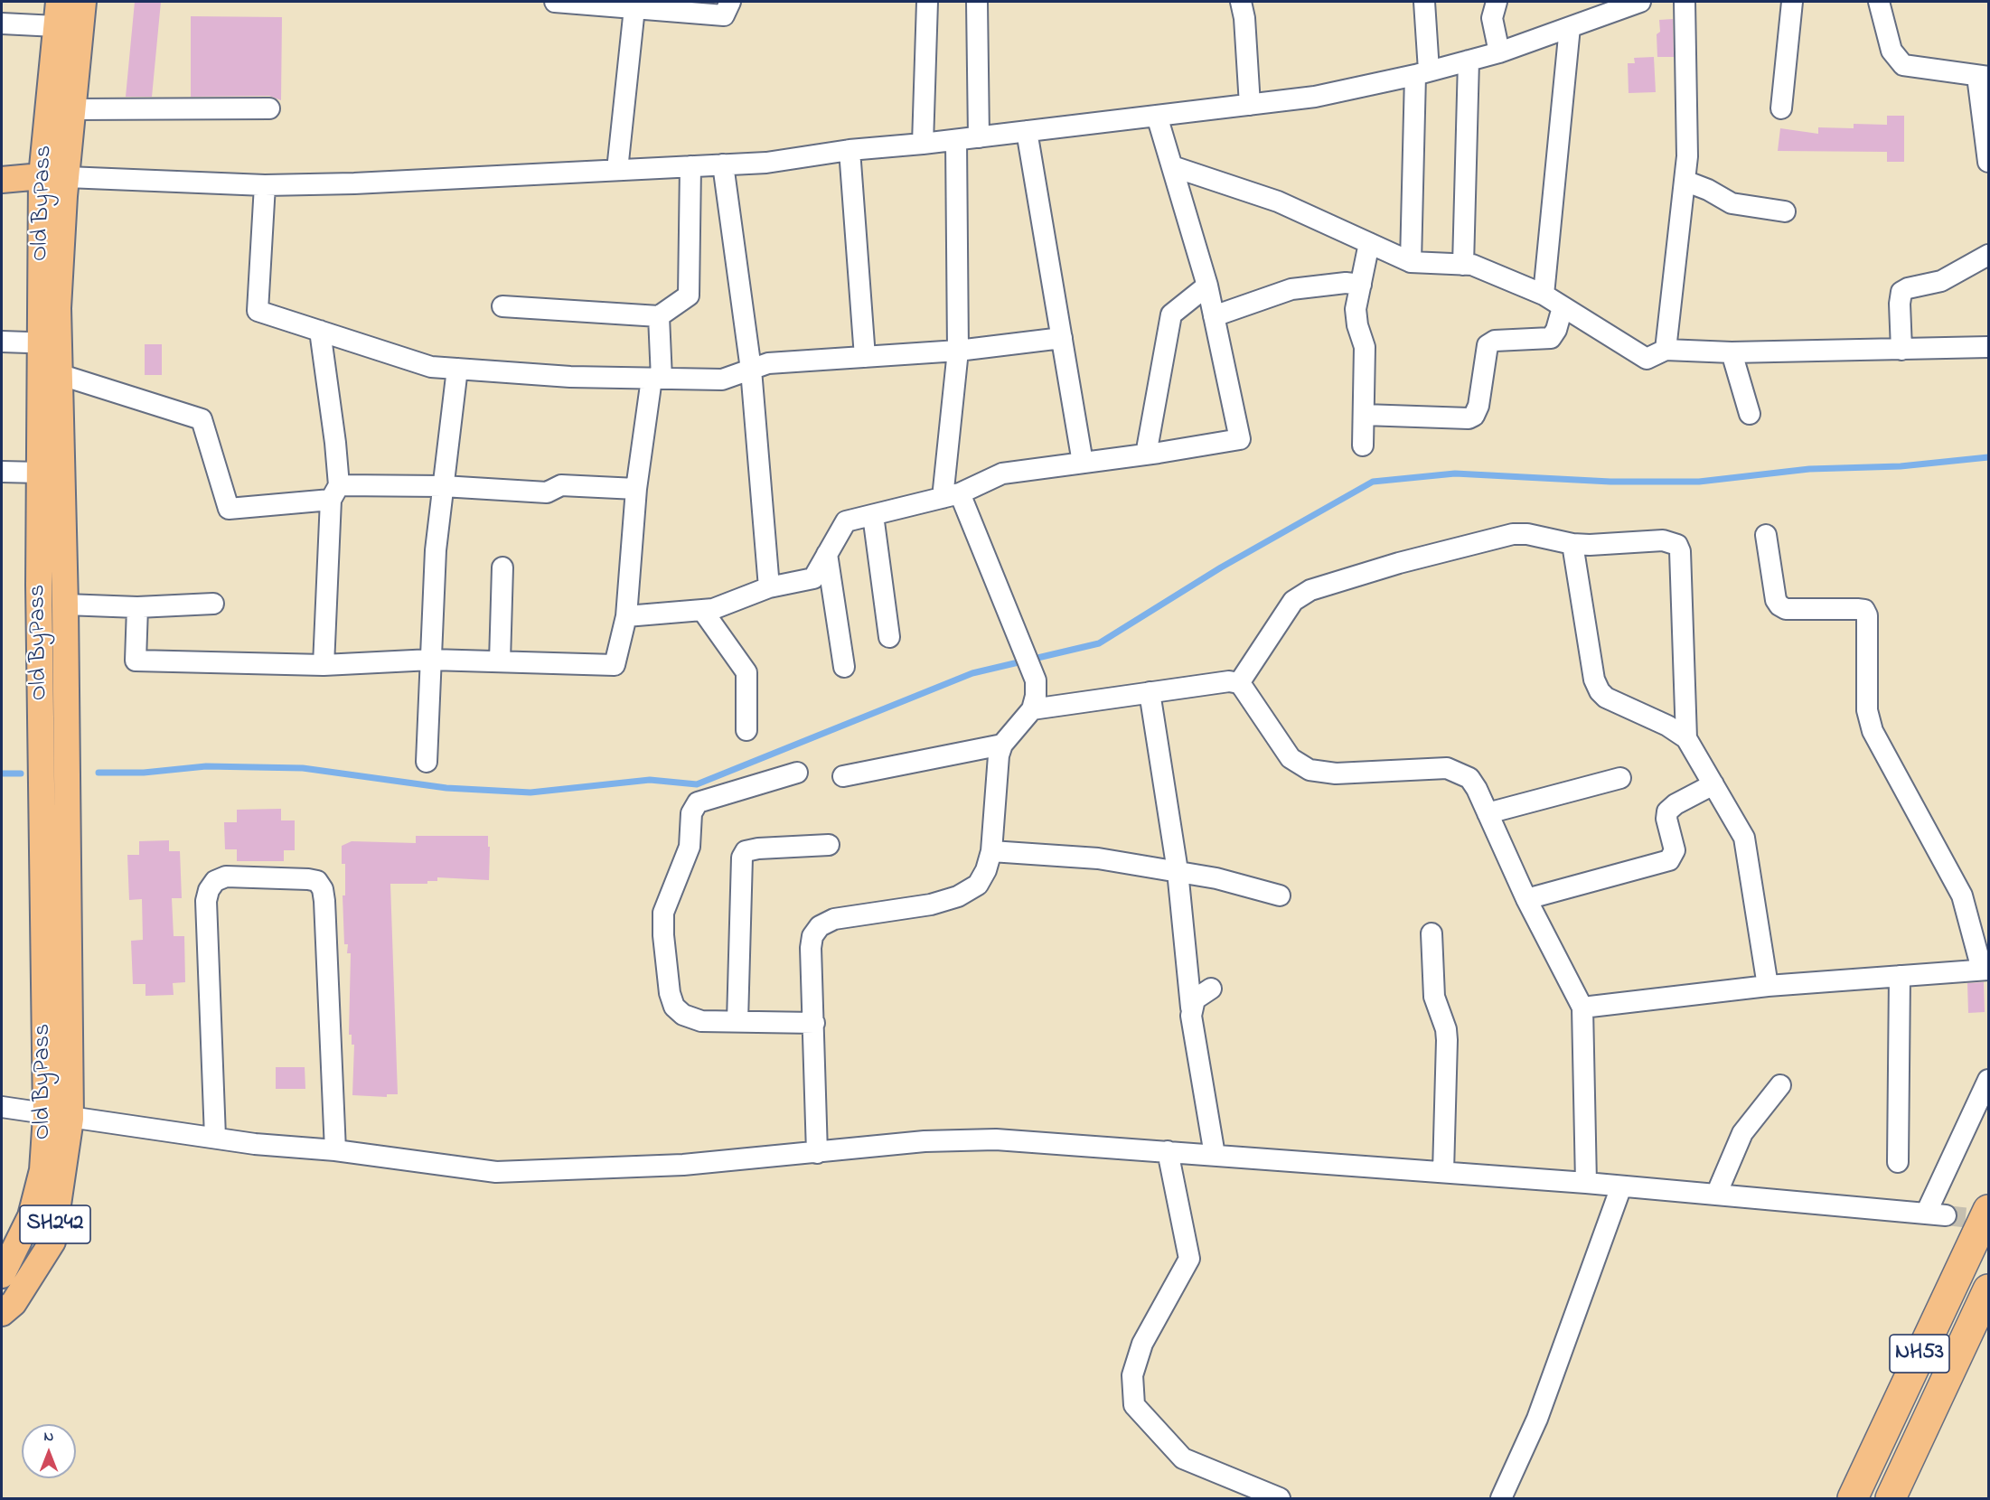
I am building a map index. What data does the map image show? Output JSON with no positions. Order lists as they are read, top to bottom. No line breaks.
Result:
{"streets":{"highway":["NH53"],"main road":["Old ByPass","SH242"]},"north":"top"}
